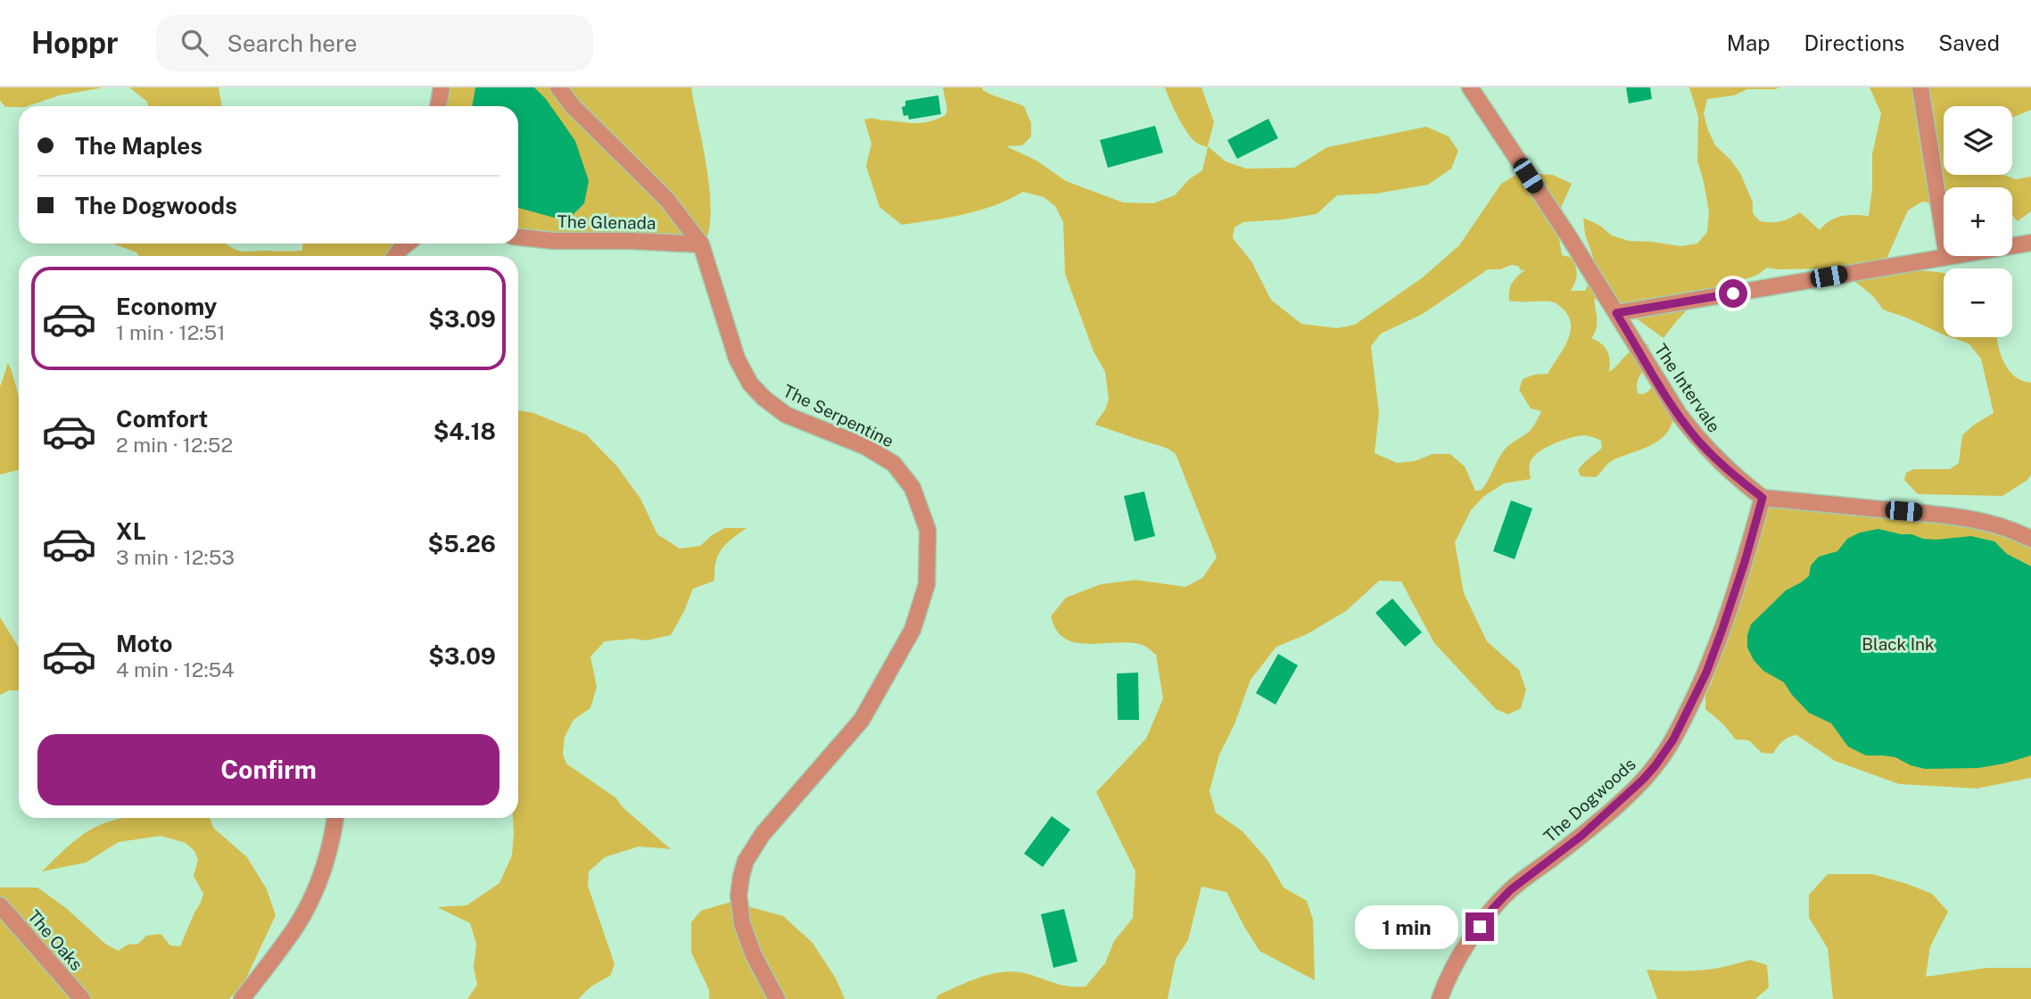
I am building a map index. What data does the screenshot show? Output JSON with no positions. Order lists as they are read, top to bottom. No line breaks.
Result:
{"streets":{"street":["The Glenada","The Intervale","The Serpentine","The Dogwoods","The Oaks"]},"crossings":[["The Glenada","The Serpentine"],["The Intervale","The Dogwoods"]],"parks":["Black Ink"],"page":{"header":"Hoppr","search":"Search here","nav":["Map","Directions","Saved"],"map_buttons":["+","−"],"banner":["The Maples","The Dogwoods"],"list":[{"name":"Economy","note":"1 min · 12:51","value":"$3.09"},{"name":"Comfort","note":"2 min · 12:52","value":"$4.18"},{"name":"XL","note":"3 min · 12:53","value":"$5.26"},{"name":"Moto","note":"4 min · 12:54","value":"$3.09"}],"buttons":"Confirm","bubble":"1 min"}}
